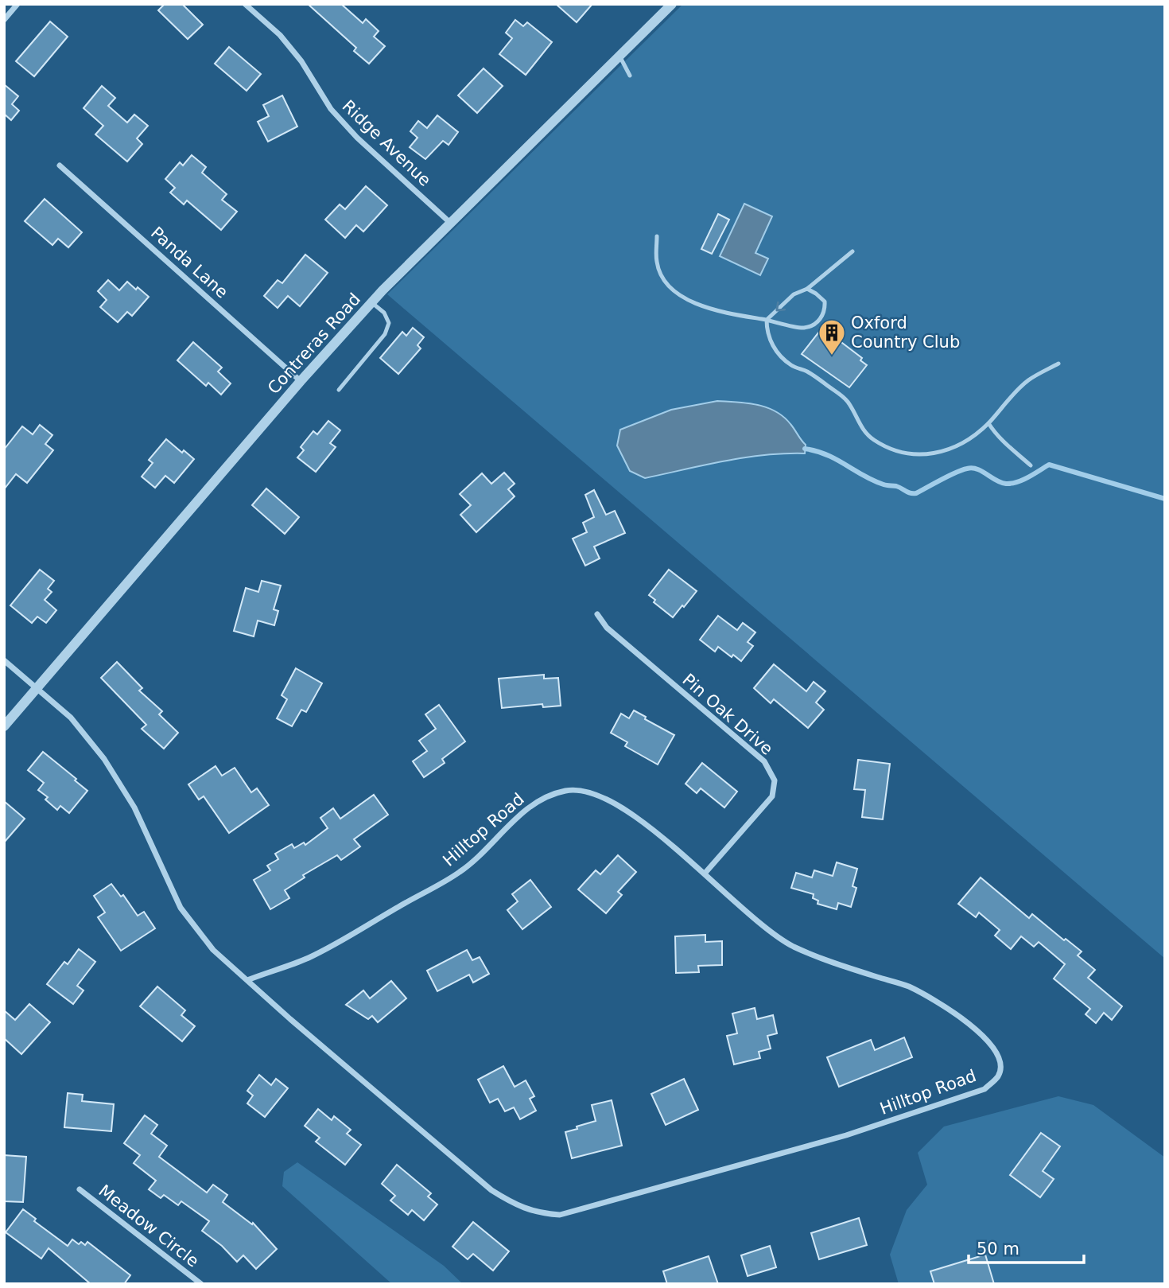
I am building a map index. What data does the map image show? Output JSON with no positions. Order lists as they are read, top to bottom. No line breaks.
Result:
{"streets":{"street":["Ridge Avenue","Panda Lane","Contreras Road","Pin Oak Drive","Hilltop Road","Meadow Circle"]},"crossings":[["Ridge Avenue","Contreras Road"],["Panda Lane","Contreras Road"],["Contreras Road","Hilltop Road"],["Pin Oak Drive","Hilltop Road"]],"places":{"building":["Oxford Country Club"]},"scale_bar":"50 m"}
